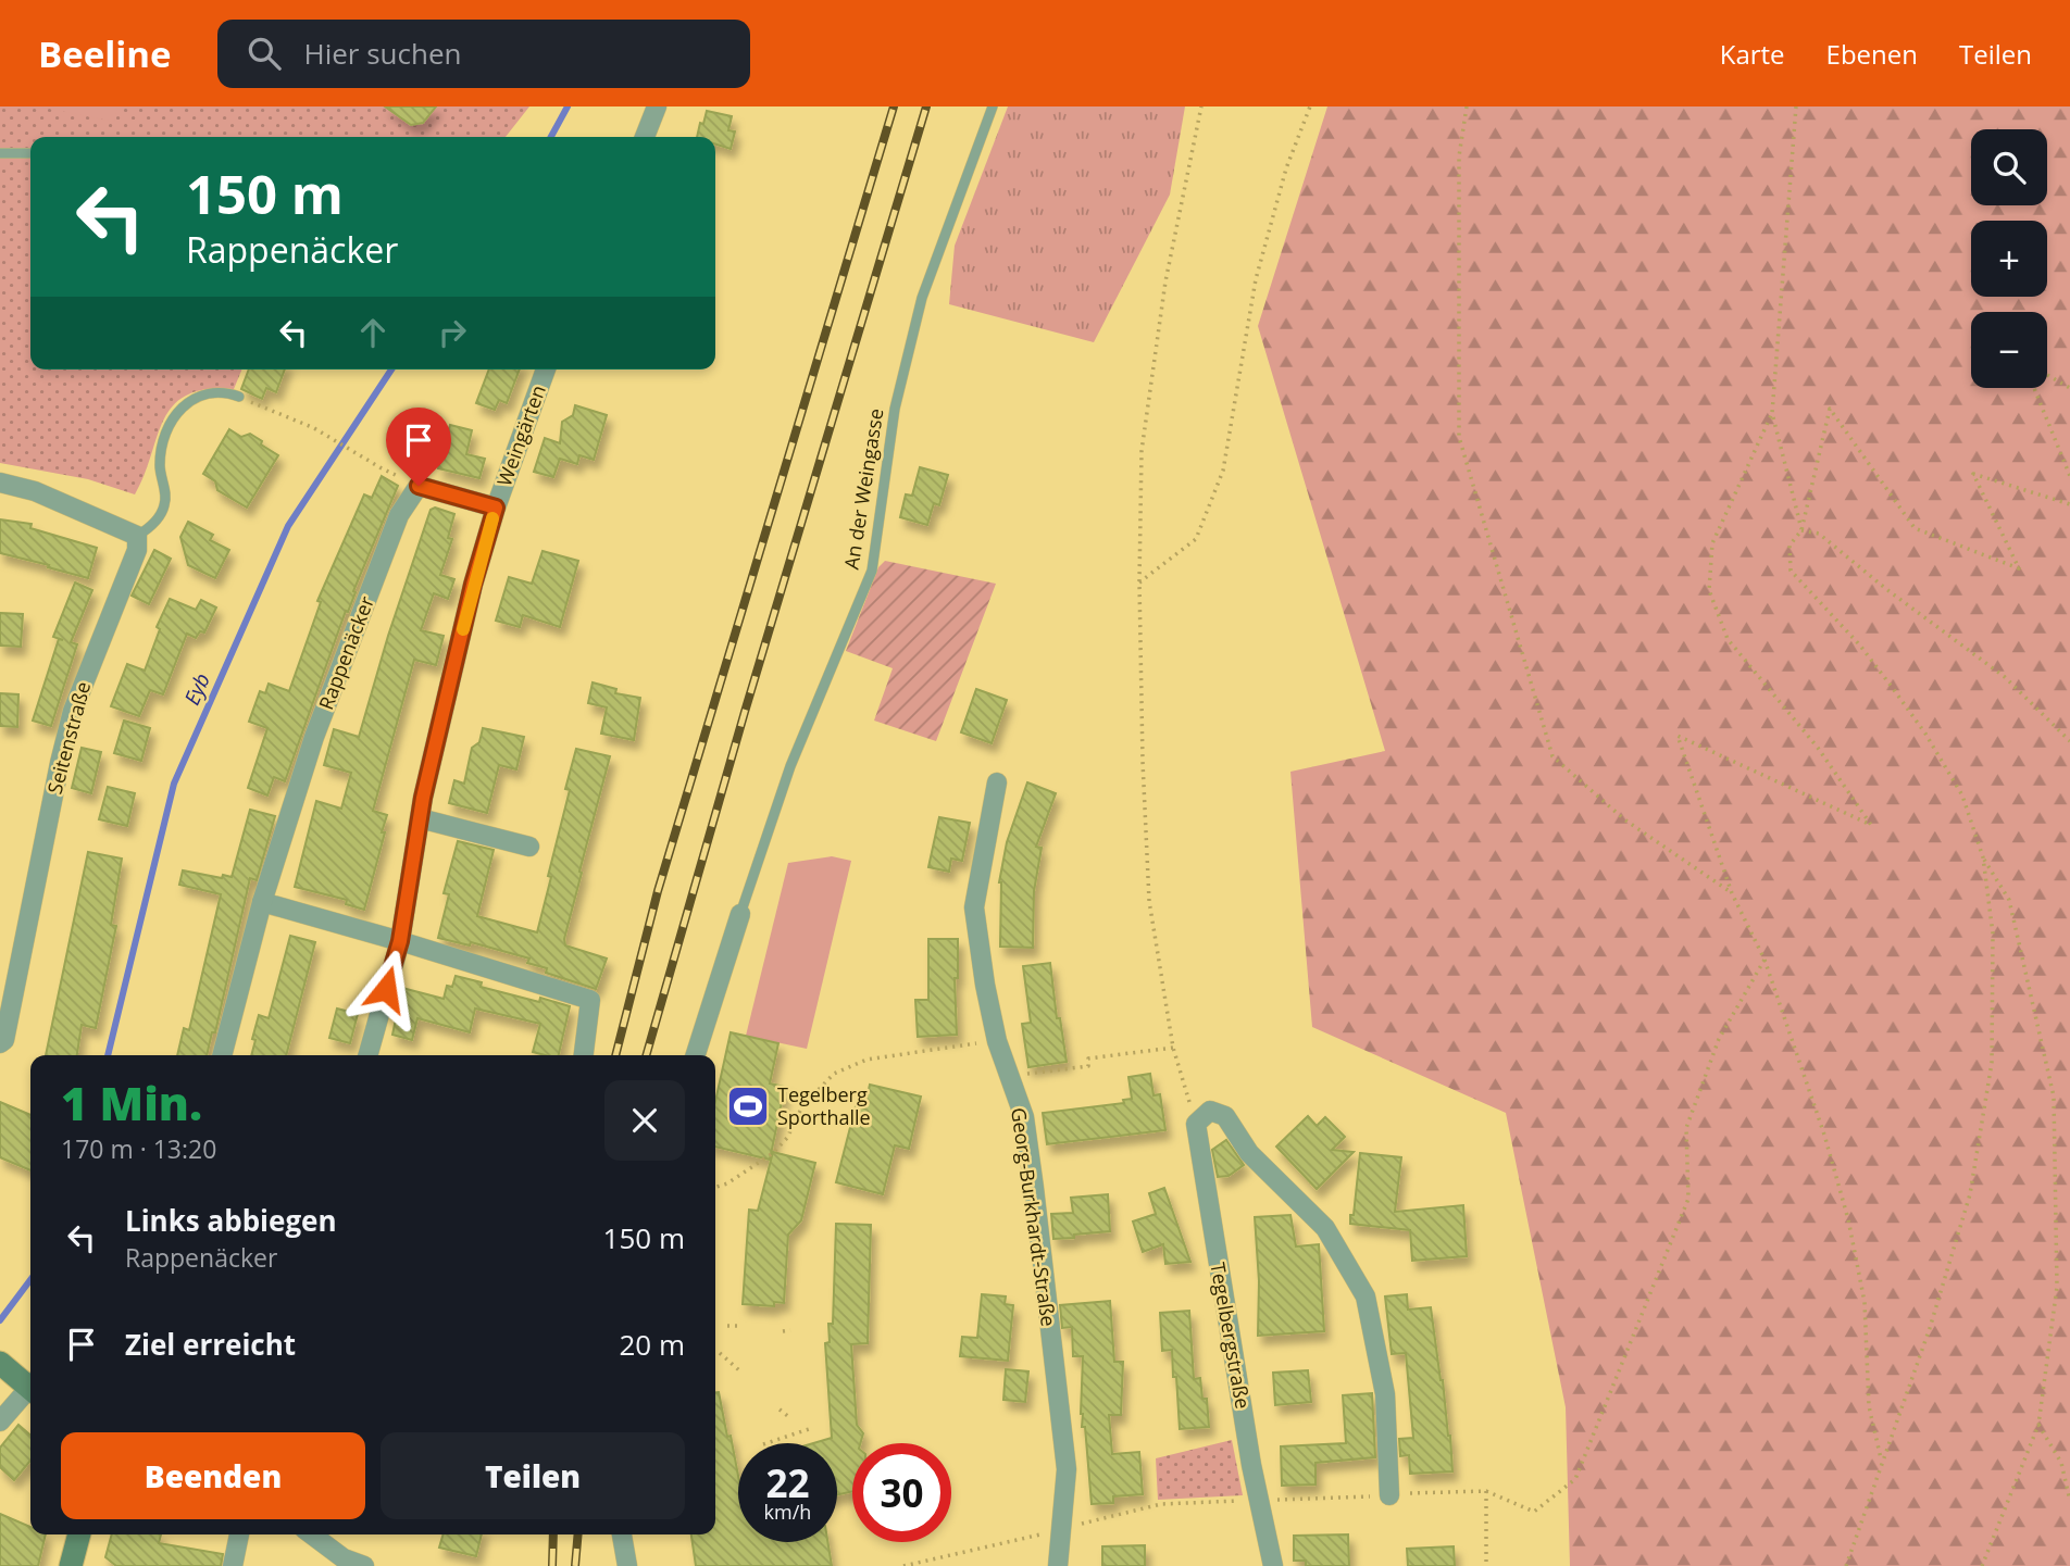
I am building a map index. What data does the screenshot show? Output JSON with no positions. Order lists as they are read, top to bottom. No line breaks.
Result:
{"streets":{"street":["Weingärten","Rappenäcker","Seitenstraße","Georg-Burkhardt-Straße","Tegelbergstraße"],"lane":["An der Weingasse"]},"crossings":[["Weingärten","Rappenäcker"]],"water":["Eyb"],"places":{"sports":["Tegelberg Sporthalle"]},"page":{"header":"Beeline","search":"Hier suchen","nav":["Karte","Ebenen","Teilen"],"map_buttons":["+","−"],"turn":["150 m","Rappenäcker"],"heading":["1 Min.","170 m · 13:20"],"list":[{"name":"Links abbiegen","note":"Rappenäcker","value":"150 m"},{"name":"Ziel erreicht","value":"20 m"}],"buttons":["Beenden","Teilen"],"speed":"22 km/h","limit":"30"}}
